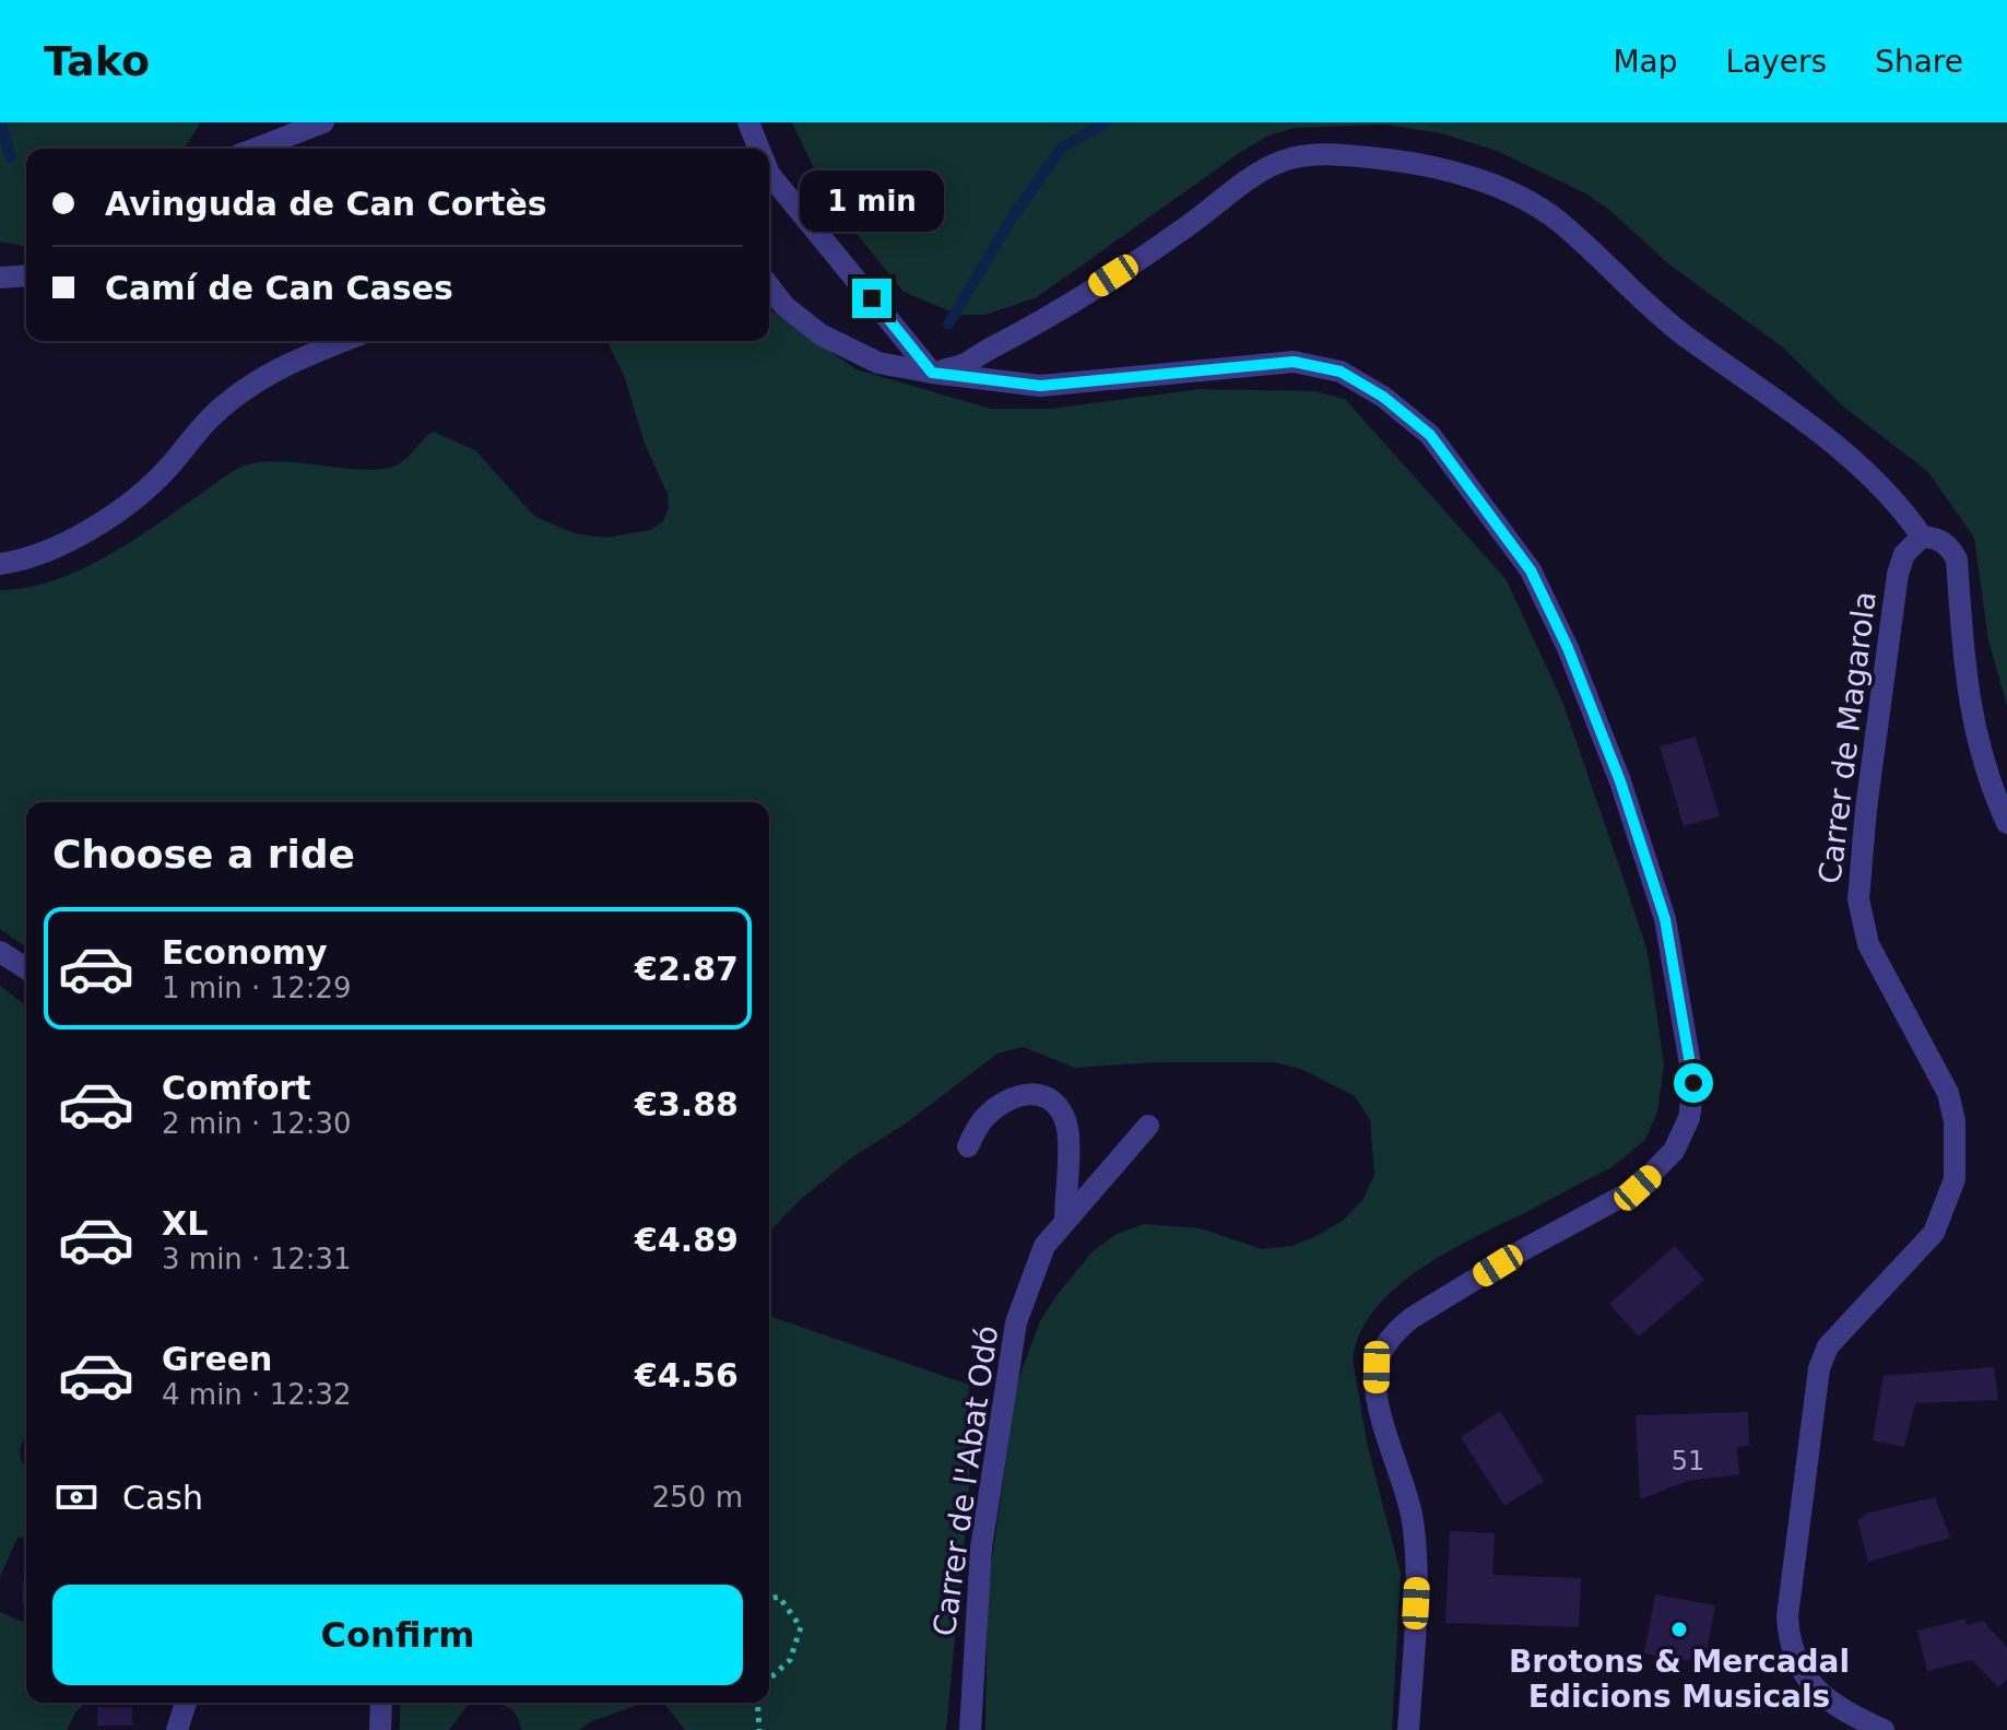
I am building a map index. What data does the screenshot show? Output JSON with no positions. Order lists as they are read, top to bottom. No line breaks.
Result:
{"streets":{"street":["Carrer de Magarola","Carrer de l'Abat Odó"]},"places":["Brotons & Mercadal Edicions Musicals"],"house_numbers":["51"],"page":{"header":"Tako","nav":["Map","Layers","Share"],"banner":["Avinguda de Can Cortès","Camí de Can Cases"],"bubble":"1 min","heading":"Choose a ride","list":[{"name":"Economy","note":"1 min · 12:29","value":"€2.87"},{"name":"Comfort","note":"2 min · 12:30","value":"€3.88"},{"name":"XL","note":"3 min · 12:31","value":"€4.89"},{"name":"Green","note":"4 min · 12:32","value":"€4.56"}],"pay":["Cash","250 m"],"buttons":"Confirm"}}
